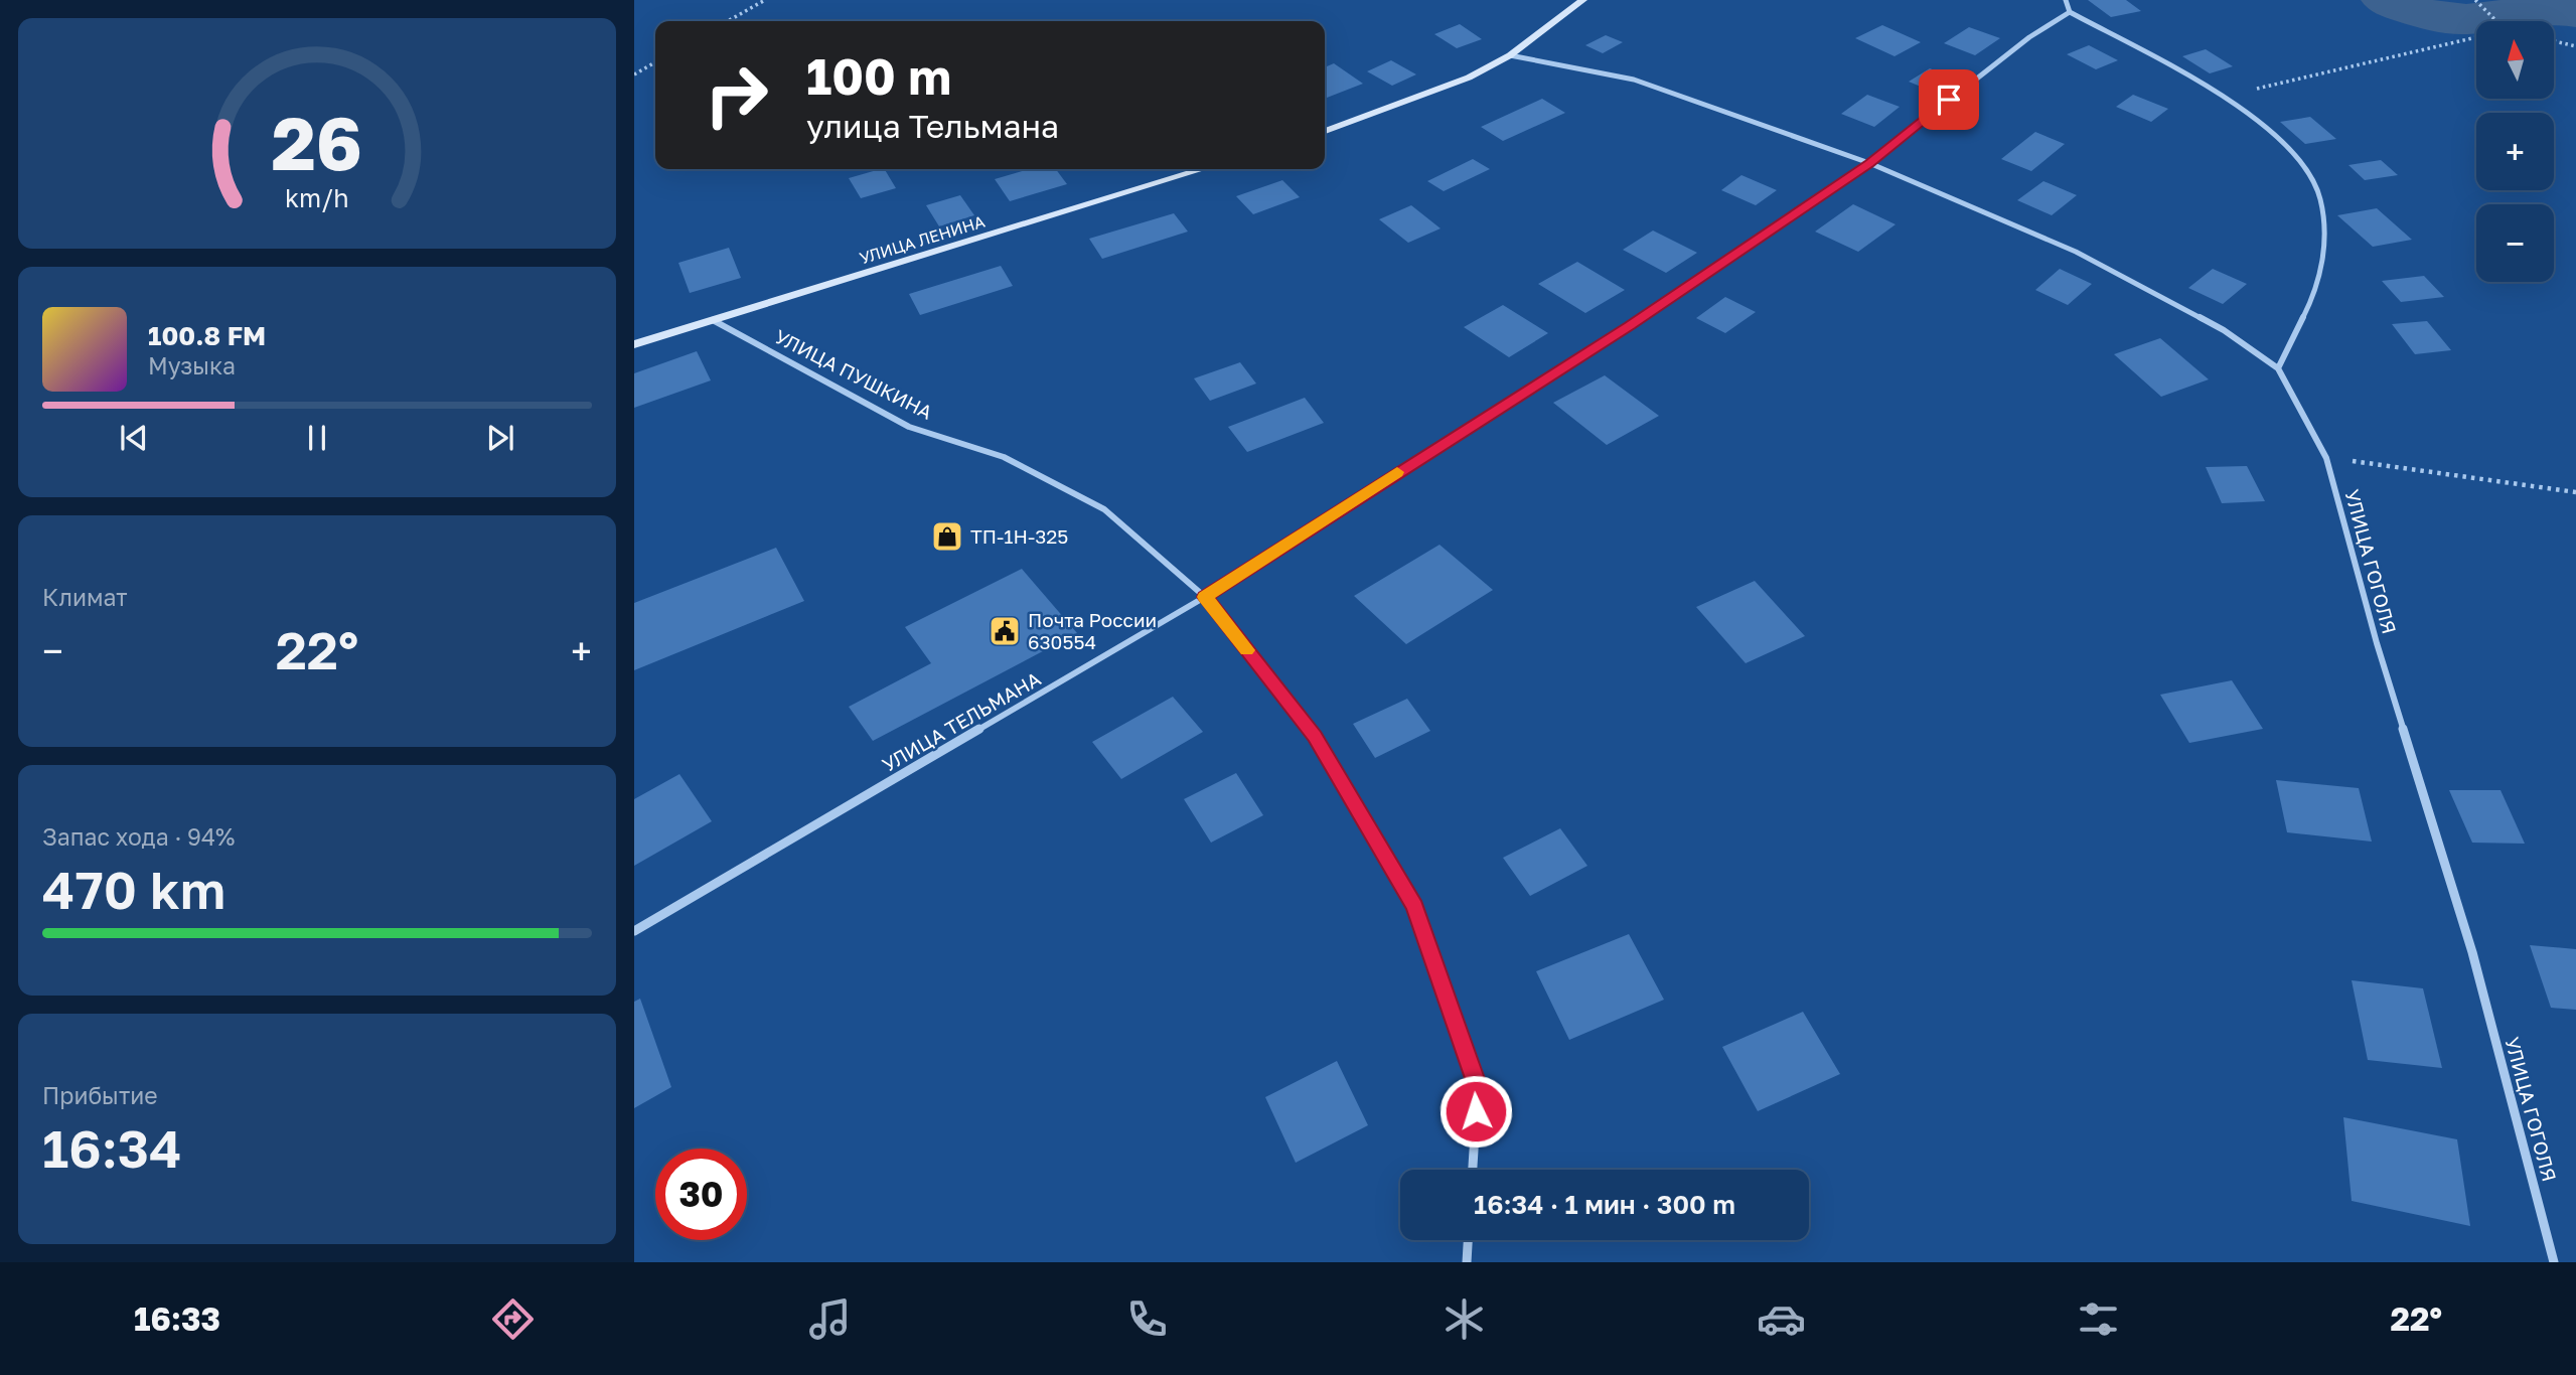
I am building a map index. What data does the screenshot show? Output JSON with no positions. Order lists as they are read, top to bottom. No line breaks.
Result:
{"streets":{"main road":["УЛИЦА ЛЕНИНА"],"street":["УЛИЦА ПУШКИНА","УЛИЦА ГОГОЛЯ","УЛИЦА ТЕЛЬМАНА"]},"crossings":[["УЛИЦА ЛЕНИНА","УЛИЦА ПУШКИНА"],["УЛИЦА ПУШКИНА","УЛИЦА ТЕЛЬМАНА"]],"places":{"shop":["ТП-1Н-325"],"public building":["Почта России 630554"]},"north":"top","page":{"map_buttons":["+","−"],"turn":["100 m","улица Тельмана"],"song":["100.8 FM","Музыка"],"tile":["Климат",["Запас хода · 94%","470 km"],["Прибытие","16:34"]],"heat":["−","22°","+"],"limit":"30","trip":"16:34 · 1 мин · 300 m","tabs":["16:33","22°"],"gauge":["26","km/h"]}}
